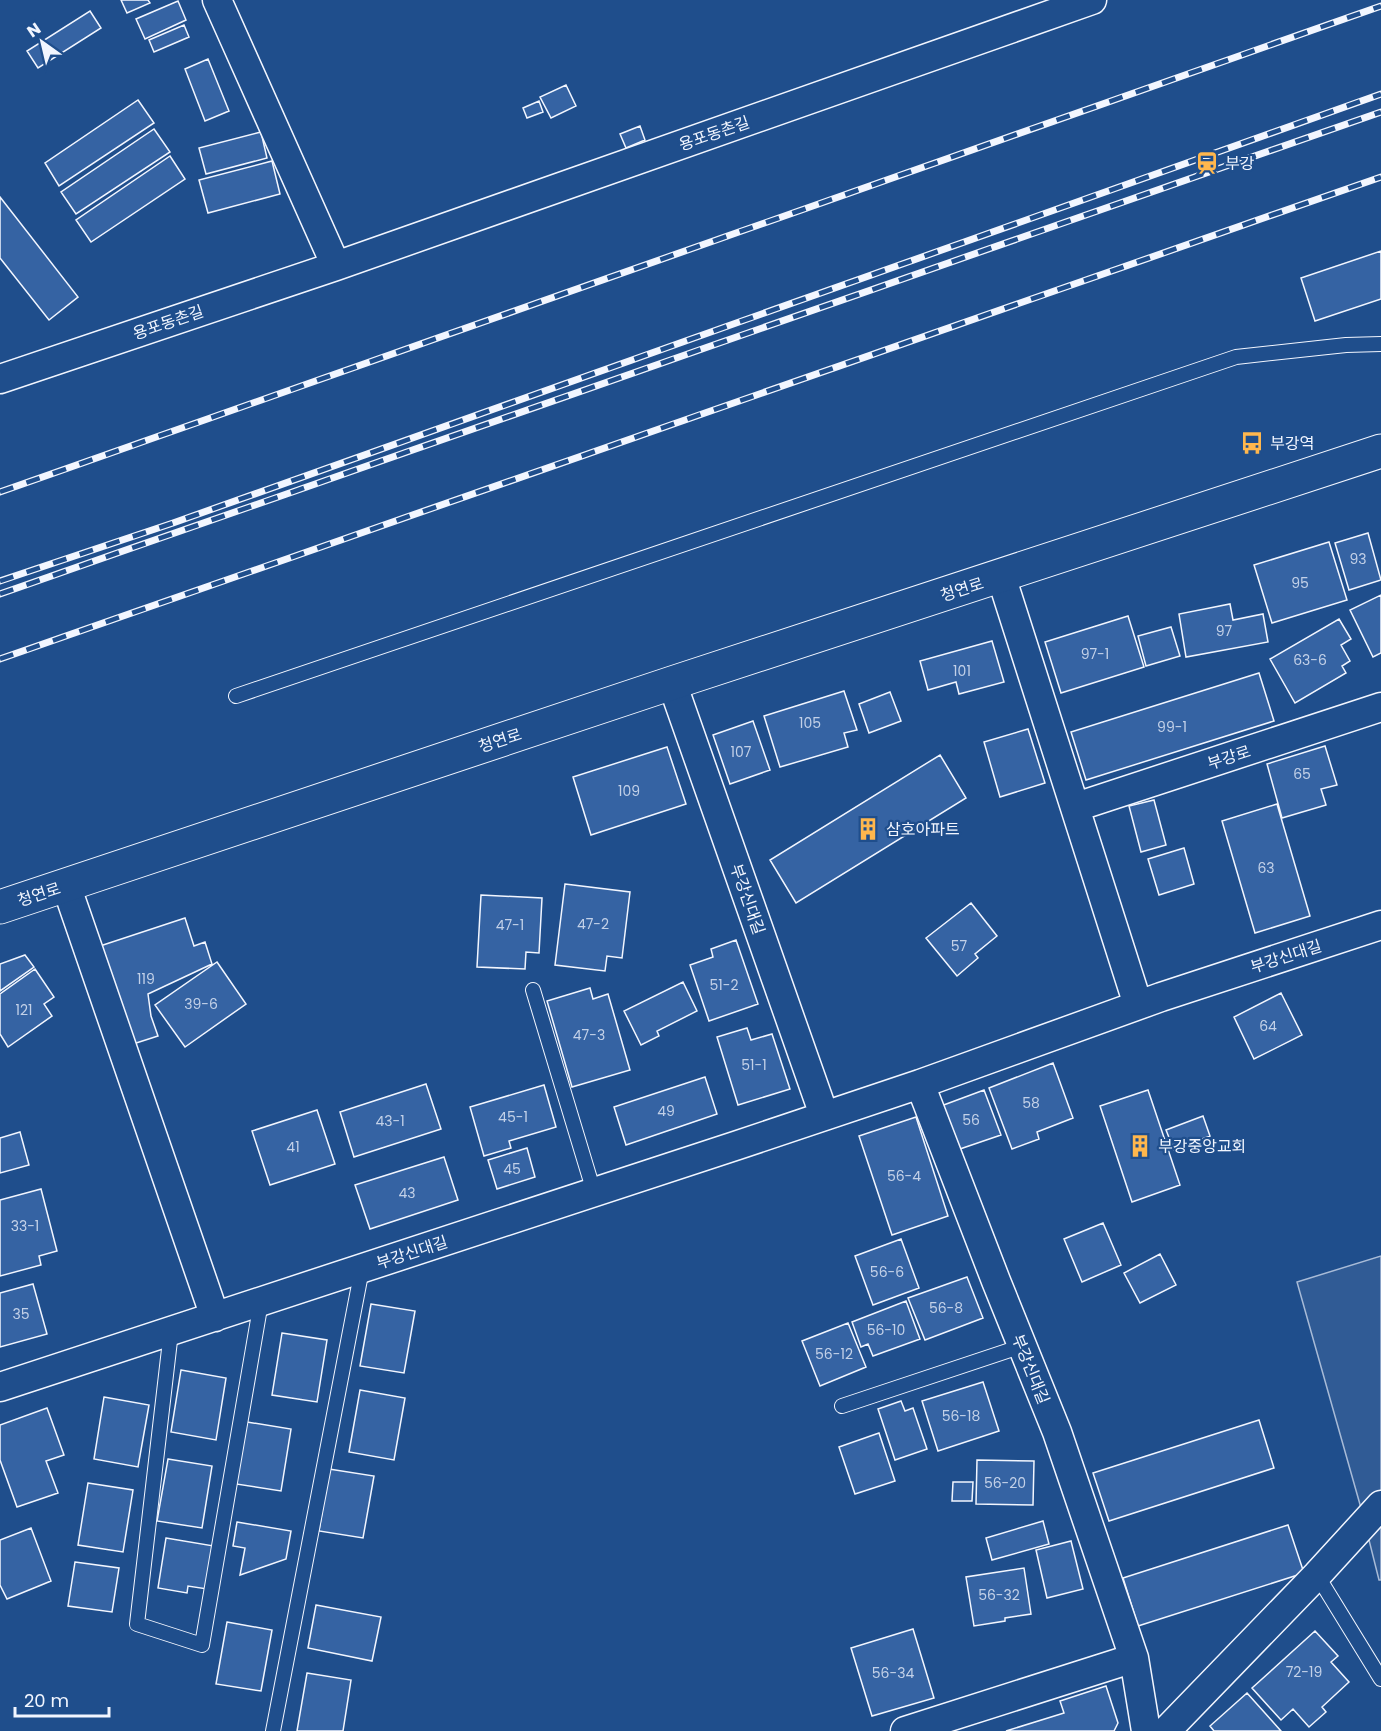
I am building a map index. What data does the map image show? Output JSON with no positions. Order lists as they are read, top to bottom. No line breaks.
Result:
{"streets":{"main road":["청연로"],"street":["용포동촌길","부강로","부강신대길"]},"crossings":[["청연로","부강로"],["청연로","부강신대길"]],"places":{"station":["부강"],"bus stop":["부강역"],"building":["삼호아파트","부강중앙교회"]},"house_numbers":["93","95","97","97-1","63-6","101","105","99-1","107","65","109","63","47-2","47-1","57","119","51-2","39-6","121","64","47-3","51-1","58","49","45-1","56","43-1","41","45","56-4","43","33-1","56-6","56-8","35","56-10","56-12","56-18","56-20","56-32","72-19","56-34"],"scale_bar":"20 m","north":"top left"}
